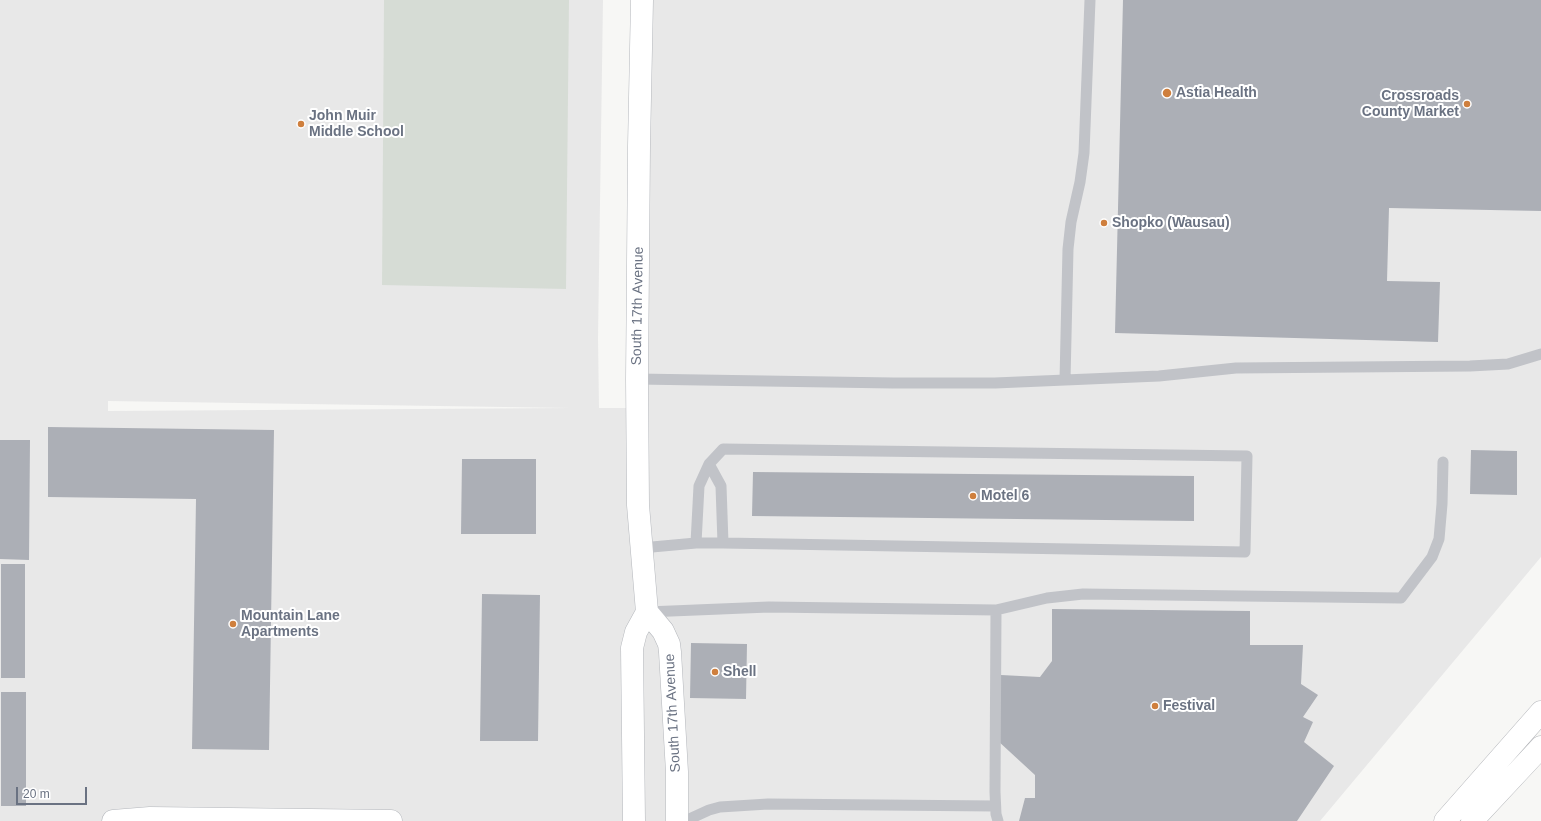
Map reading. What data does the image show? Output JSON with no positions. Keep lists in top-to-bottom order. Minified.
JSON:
{"streets":{"main road":["South 17th Avenue"]},"places":["Astia Health","Crossroads County Market","John Muir Middle School","Shopko (Wausau)","Motel 6","Mountain Lane Apartments","Shell","Festival"],"scale_bar":"20 m"}
